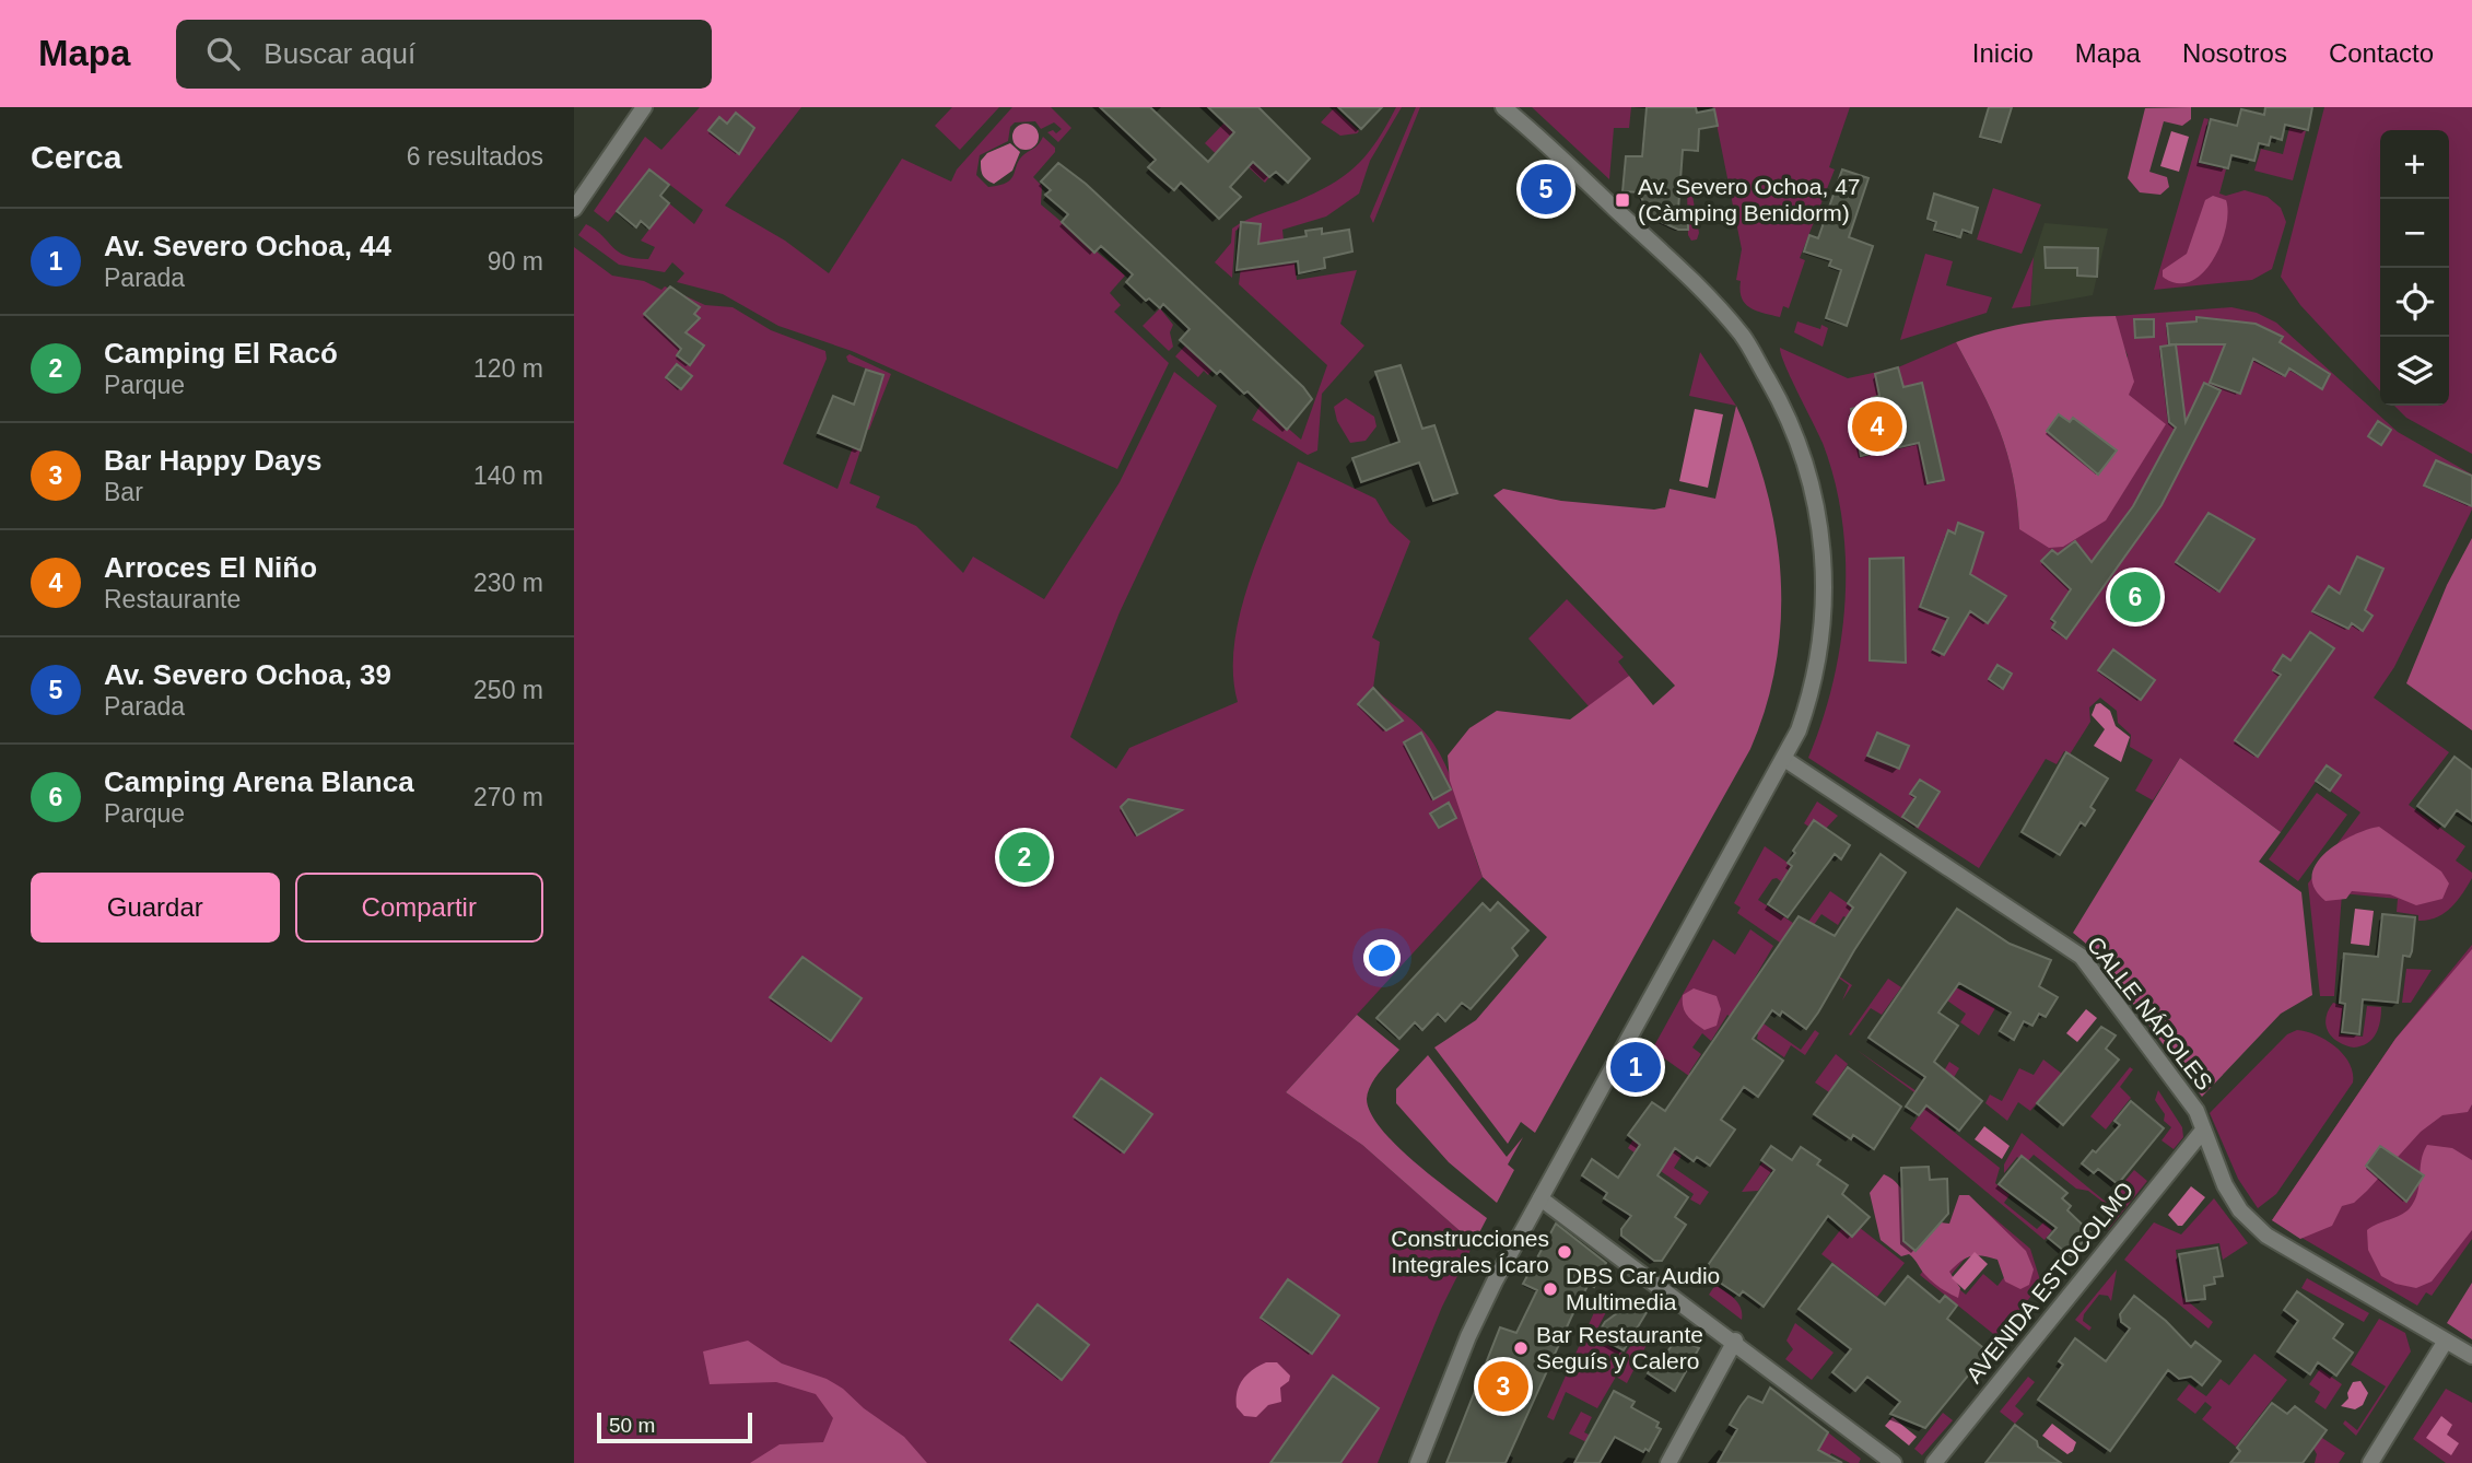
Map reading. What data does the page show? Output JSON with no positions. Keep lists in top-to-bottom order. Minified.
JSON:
{"streets":{"street":["CALLE NÁPOLES","AVENIDA ESTOCOLMO"]},"crossings":[["CALLE NÁPOLES","AVENIDA ESTOCOLMO"]],"places":{"transit":["Av. Severo Ochoa, 47 (Càmping Benidorm)"],"other":["Construcciones Integrales Ícaro","DBS Car Audio Multimedia","Bar Restaurante Seguís y Calero"]},"scale_bar":"50 m","page":{"header":"Mapa","search":"Buscar aquí","nav":["Inicio","Mapa","Nosotros","Contacto"],"heading":["Cerca","6 resultados"],"map_buttons":["+","−"],"pins":["5","4","6","2","1","3"],"list":[{"mark":"1","name":"Av. Severo Ochoa, 44","note":"Parada","value":"90 m"},{"mark":"2","name":"Camping El Racó","note":"Parque","value":"120 m"},{"mark":"3","name":"Bar Happy Days","note":"Bar","value":"140 m"},{"mark":"4","name":"Arroces El Niño","note":"Restaurante","value":"230 m"},{"mark":"5","name":"Av. Severo Ochoa, 39","note":"Parada","value":"250 m"},{"mark":"6","name":"Camping Arena Blanca","note":"Parque","value":"270 m"}],"buttons":["Guardar","Compartir"],"scale":"50 m"}}
